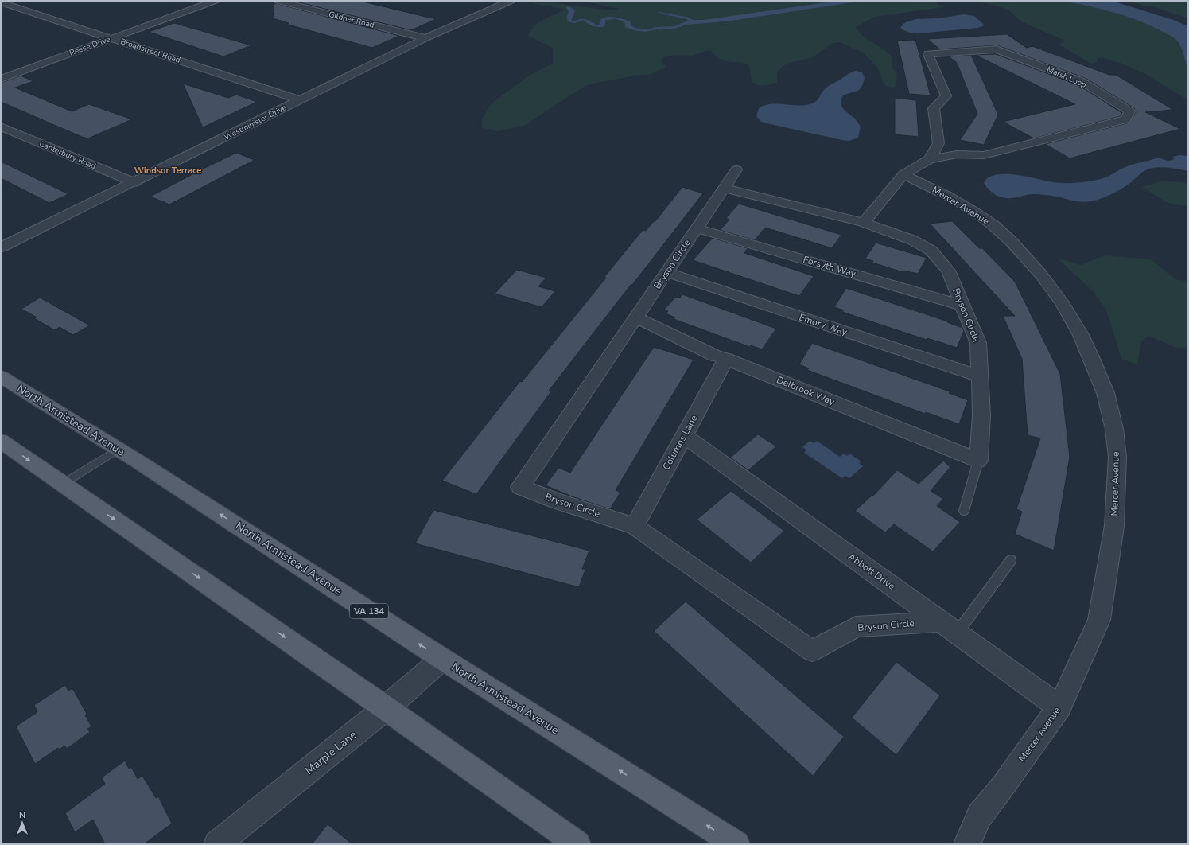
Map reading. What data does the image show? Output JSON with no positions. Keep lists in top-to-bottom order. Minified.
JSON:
{"streets":{"main road":["North Armistead Avenue","VA 134"],"street":["Gildner Road","Reese Drive","Broadstreet Road","Marsh Loop","Westminister Drive","Canterbury Road","Mercer Avenue","Bryson Circle","Forsyth Way","Emory Way","Delbrook Way","Columns Lane","Abbott Drive","Marple Lane"]},"crossings":[["Gildner Road","Westminister Drive"],["Reese Drive","Broadstreet Road"],["Broadstreet Road","Westminister Drive"],["Marsh Loop","Mercer Avenue"],["Westminister Drive","Canterbury Road"],["Mercer Avenue","Abbott Drive"],["Bryson Circle","Forsyth Way"],["Bryson Circle","Emory Way"],["Bryson Circle","Delbrook Way"],["Bryson Circle","Columns Lane"],["Bryson Circle","Abbott Drive"],["Delbrook Way","Columns Lane"],["North Armistead Avenue","Marple Lane"],["Columns Lane","Abbott Drive"]],"districts":["Windsor Terrace"],"north":"top"}
